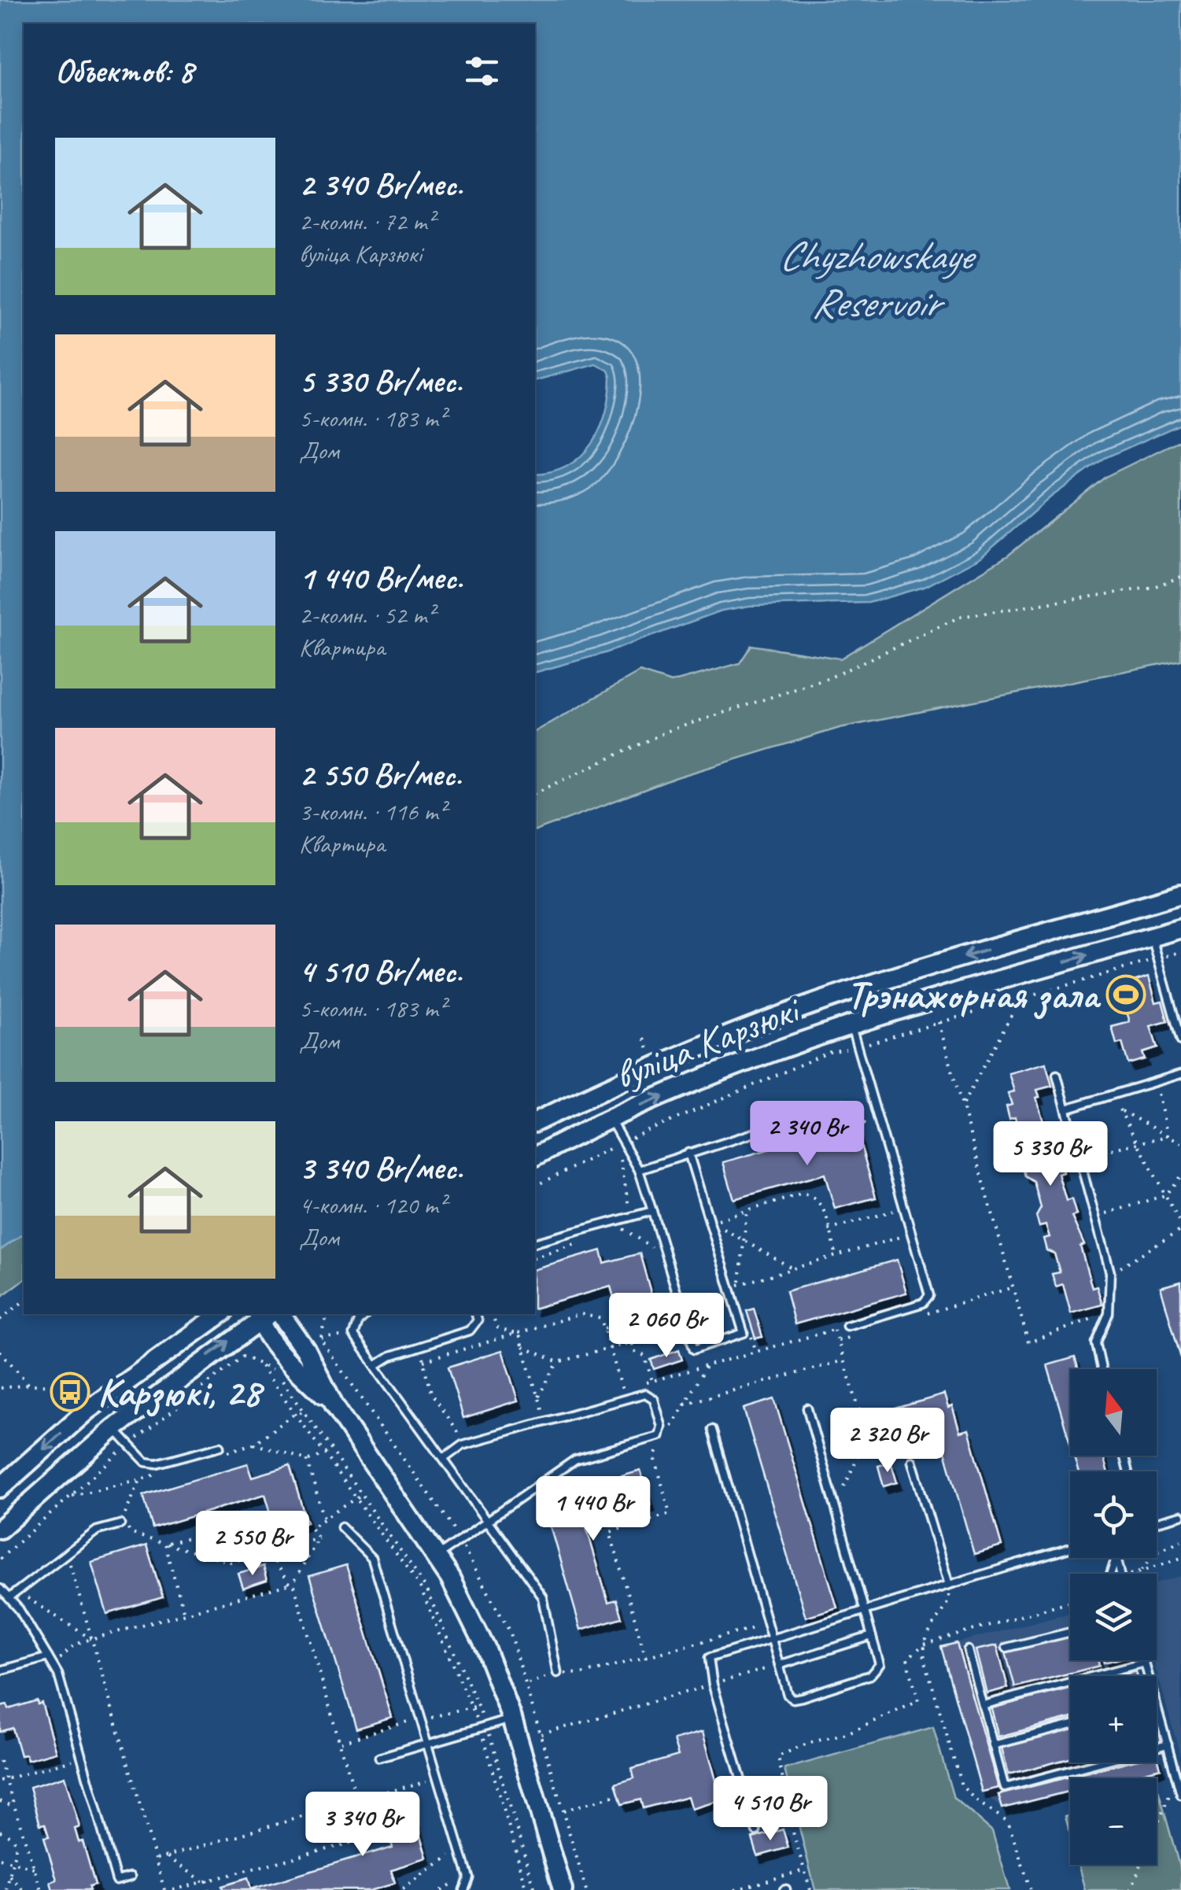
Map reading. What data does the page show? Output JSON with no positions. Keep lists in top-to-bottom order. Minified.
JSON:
{"streets":{"street":["вуліца Карзюкі"]},"water":["Chyzhowskaye Reservoir"],"places":{"sports":["Трэнажорная зала"],"bus stop":["Карзюкі, 28"]},"north":"top","page":{"heading":"Объектов: 8","list":[{"name":"2 340 Br/мес.","note":"2-комн. · 72 m² · вуліца Карзюкі"},{"name":"5 330 Br/мес.","note":"5-комн. · 183 m² · Дом"},{"name":"1 440 Br/мес.","note":"2-комн. · 52 m² · Квартира"},{"name":"2 550 Br/мес.","note":"3-комн. · 116 m² · Квартира"},{"name":"4 510 Br/мес.","note":"5-комн. · 183 m² · Дом"},{"name":"3 340 Br/мес.","note":"4-комн. · 120 m² · Дом"}],"price":["2 340 Br","5 330 Br","2 060 Br","2 320 Br","1 440 Br","2 550 Br","4 510 Br","3 340 Br"],"map_buttons":["+","−"]}}
